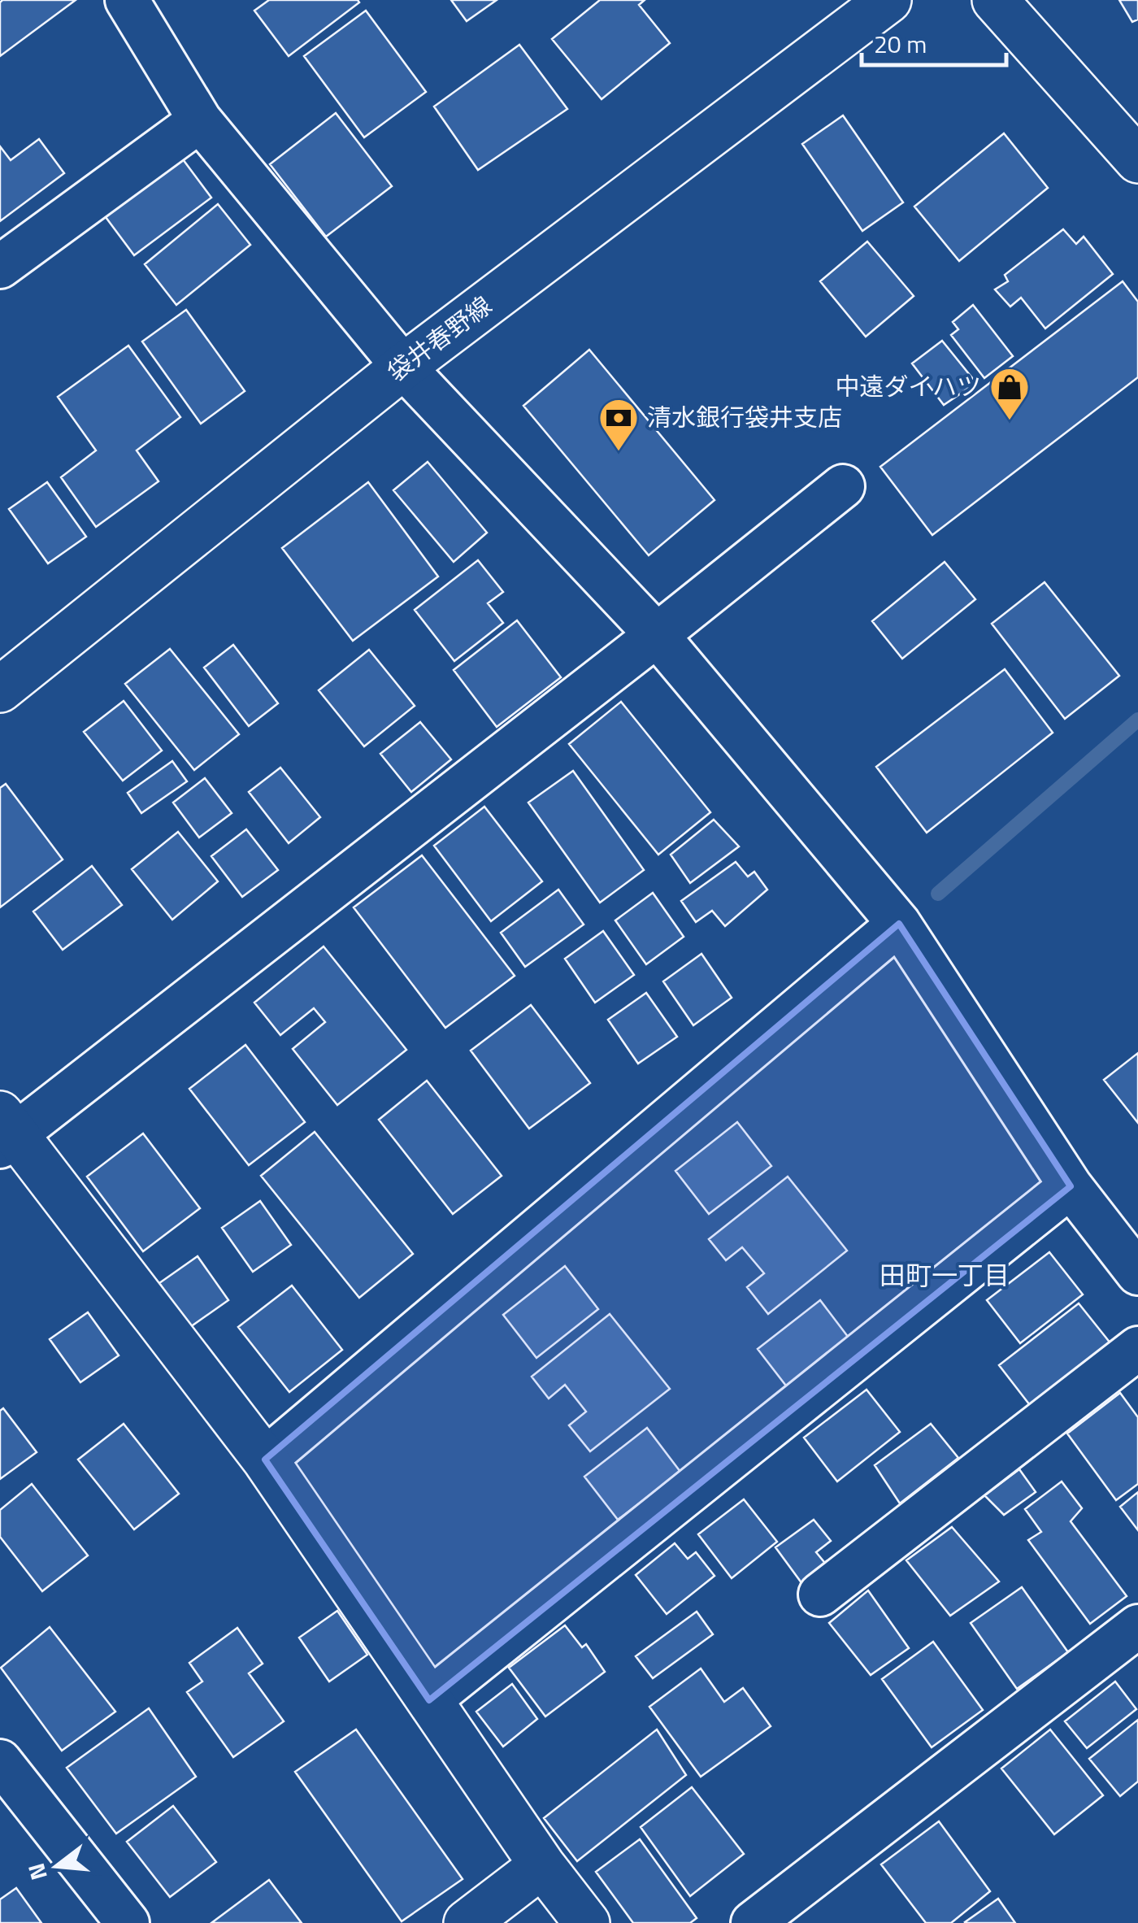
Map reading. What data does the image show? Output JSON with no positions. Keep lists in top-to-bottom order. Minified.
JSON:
{"streets":{"main road":["袋井春野線"]},"districts":["田町一丁目"],"places":{"shop":["中遠ダイハツ"],"bank":["清水銀行袋井支店"]},"scale_bar":"20 m","north":"left"}
